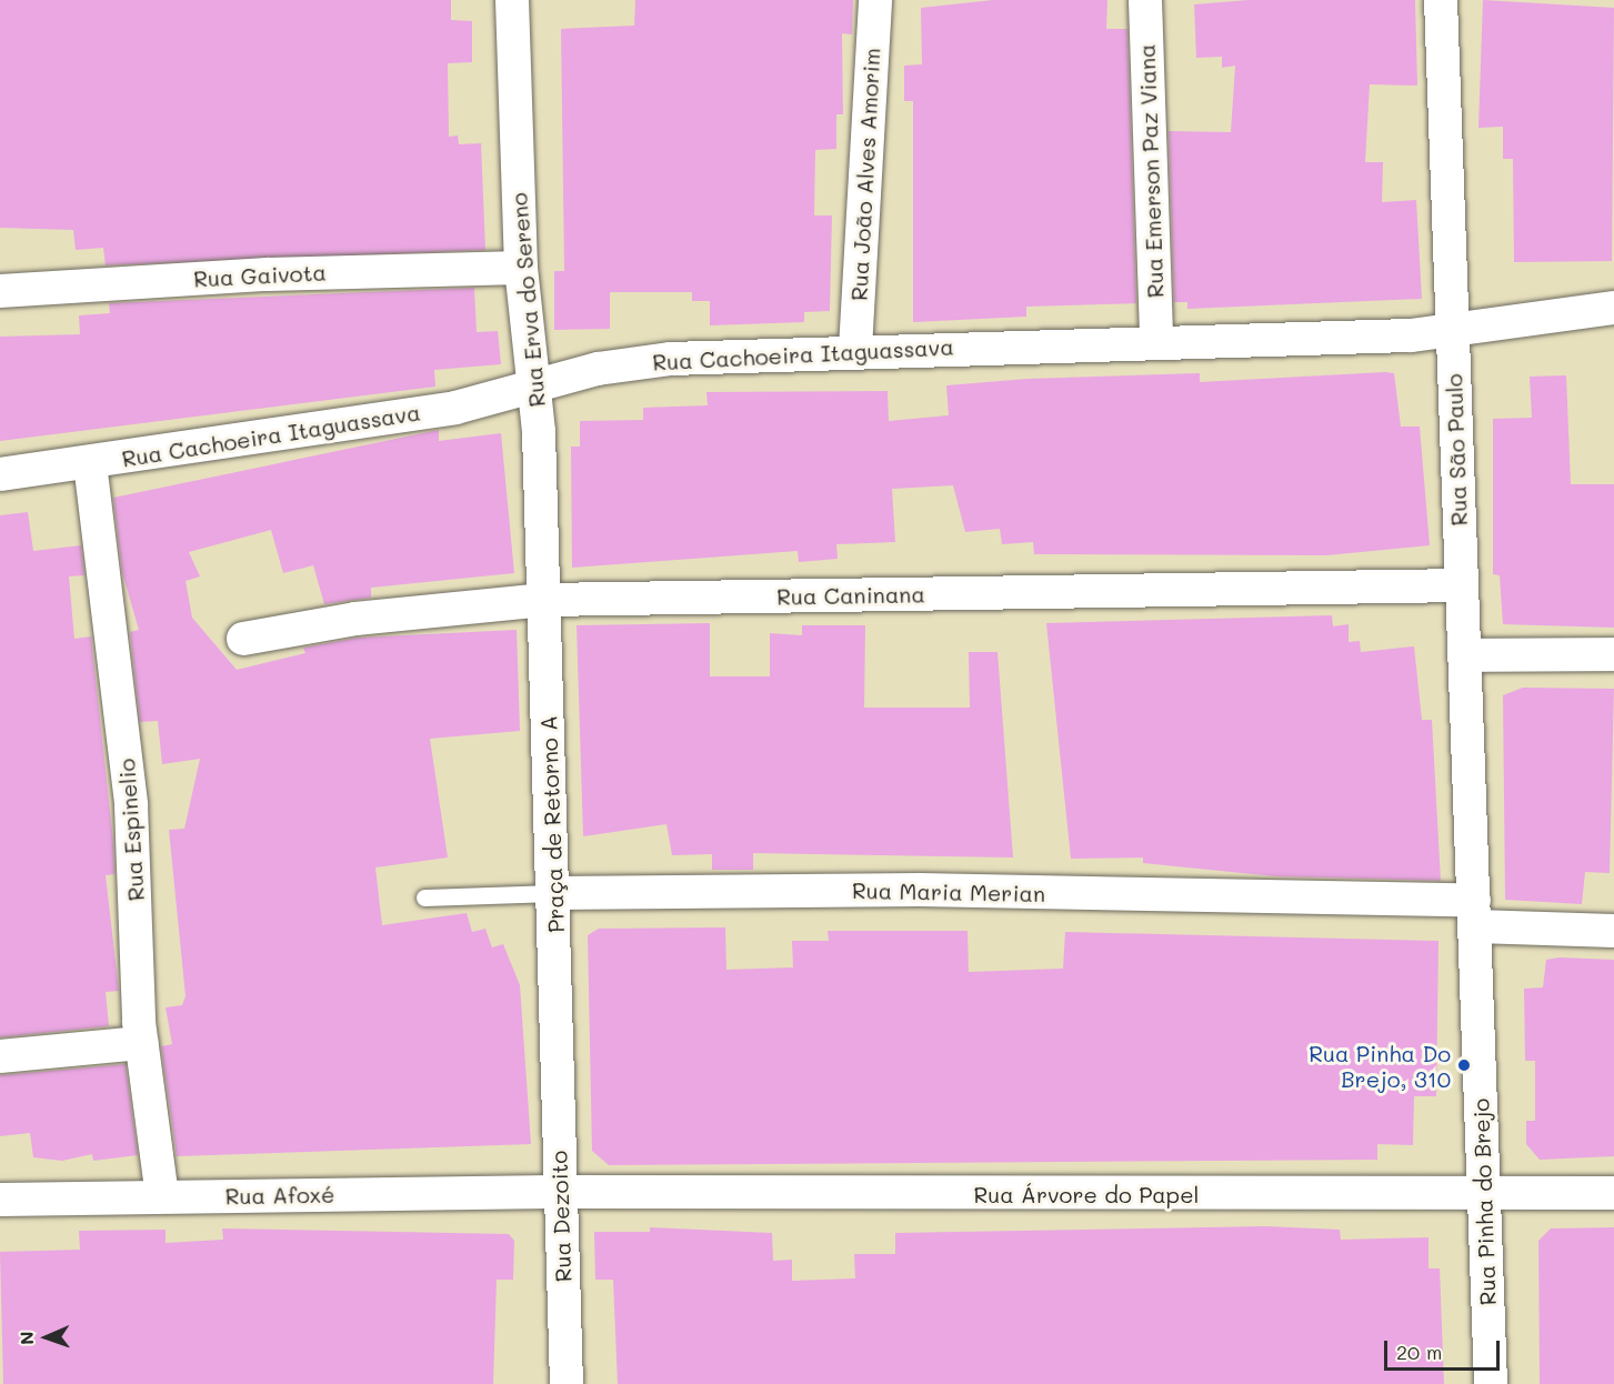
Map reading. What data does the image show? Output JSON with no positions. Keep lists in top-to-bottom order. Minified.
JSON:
{"streets":{"street":["Rua Emerson Paz Viana","Rua João Alves Amorim","Rua Gaivota","Rua Erva do Sereno","Rua Cachoeira Itaguassava","Rua São Paulo","Rua Caninana","Praça de Retorno A","Rua Espinelio","Rua Maria Merian","Rua Árvore do Papel","Rua Afoxé","Rua Pinha do Brejo","Rua Dezoito"]},"crossings":[["Rua Emerson Paz Viana","Rua Cachoeira Itaguassava"],["Rua João Alves Amorim","Rua Cachoeira Itaguassava"],["Rua Gaivota","Rua Erva do Sereno"],["Rua Erva do Sereno","Rua Cachoeira Itaguassava"],["Rua Erva do Sereno","Rua Caninana"],["Rua Erva do Sereno","Praça de Retorno A"],["Rua Cachoeira Itaguassava","Rua São Paulo"],["Rua Cachoeira Itaguassava","Rua Espinelio"],["Rua São Paulo","Rua Caninana"],["Rua São Paulo","Rua Maria Merian"],["Rua São Paulo","Rua Pinha do Brejo"],["Rua Caninana","Praça de Retorno A"],["Praça de Retorno A","Rua Maria Merian"],["Praça de Retorno A","Rua Dezoito"],["Rua Espinelio","Rua Afoxé"],["Rua Maria Merian","Rua Pinha do Brejo"],["Rua Árvore do Papel","Rua Afoxé"],["Rua Árvore do Papel","Rua Pinha do Brejo"],["Rua Árvore do Papel","Rua Dezoito"],["Rua Afoxé","Rua Dezoito"]],"places":["Rua Pinha Do Brejo, 310"],"scale_bar":"20 m","north":"left"}
